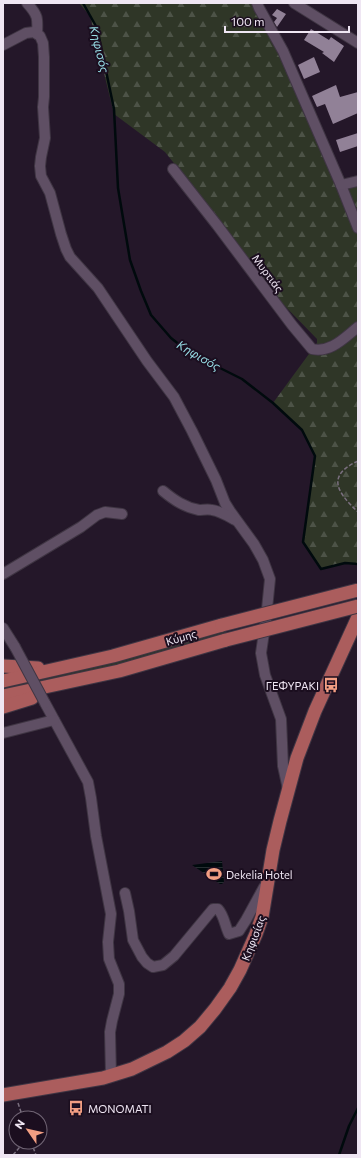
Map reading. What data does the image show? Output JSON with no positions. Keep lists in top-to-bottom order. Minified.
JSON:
{"streets":{"main road":["Κύμης","Κηφισίας"],"street":["Μυρτιάς"]},"water":["Κηφισός"],"places":{"bus stop":["ΓΕΦΥΡΑΚΙ","ΜΟΝΟΜΑΤΙ"],"sports":["Dekelia Hotel"]},"scale_bar":"100 m","north":"top left"}
